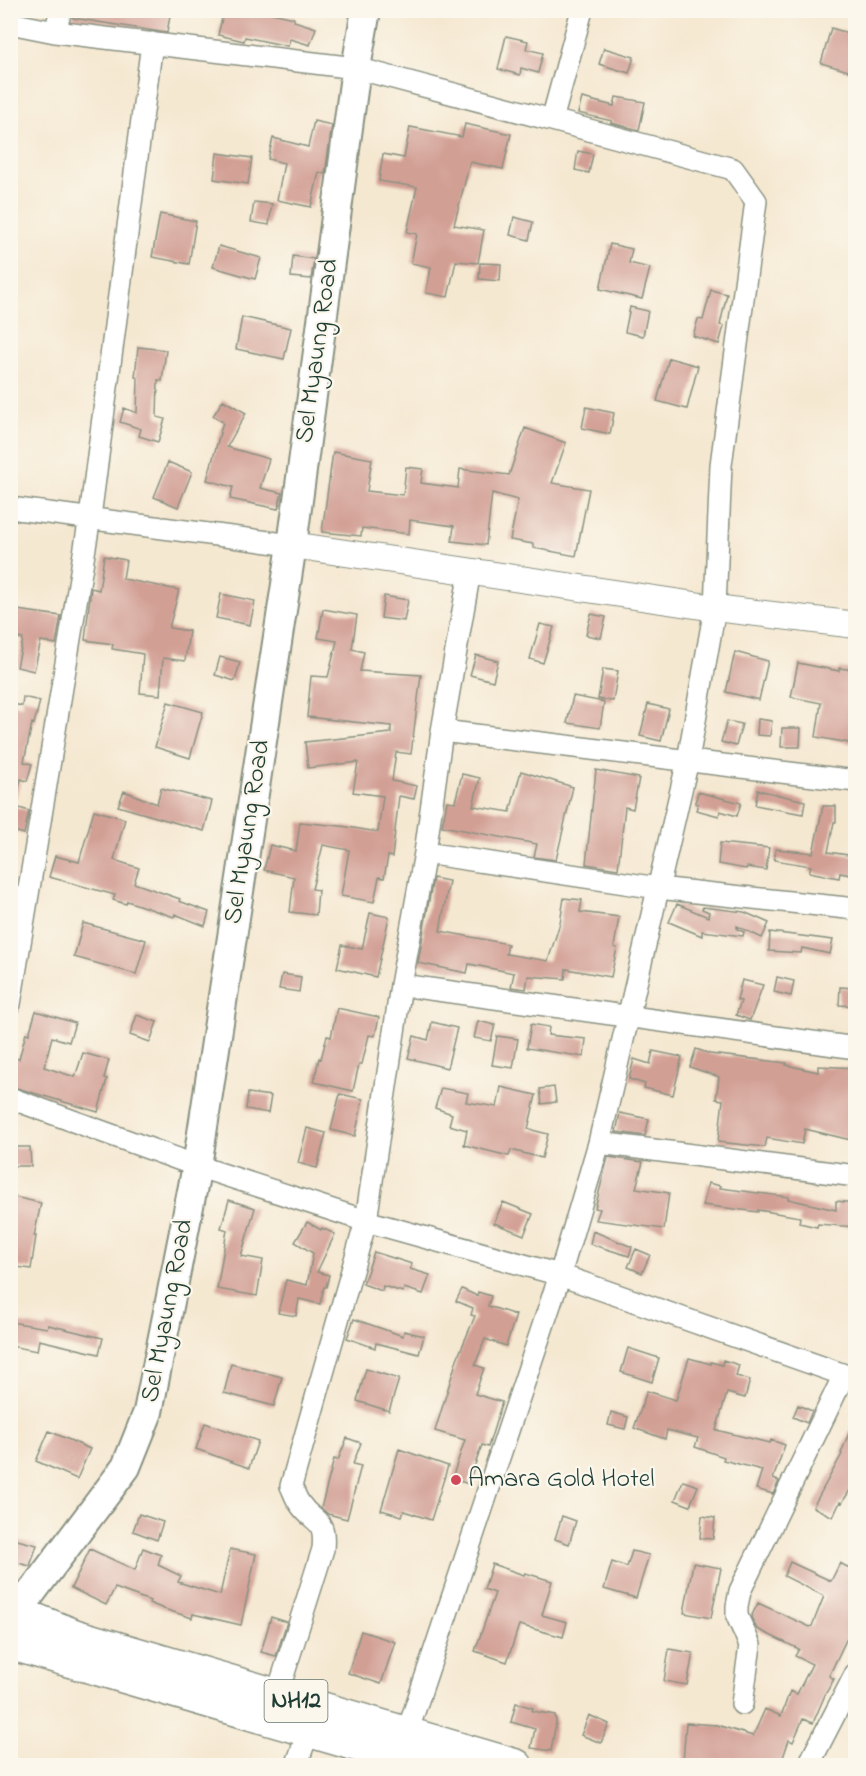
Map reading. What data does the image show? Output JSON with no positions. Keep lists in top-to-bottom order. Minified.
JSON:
{"streets":{"highway":["NH12"],"main road":["Sel Myaung Road"]},"crossings":[["Sel Myaung Road","NH12"]],"places":["Amara Gold Hotel"]}
